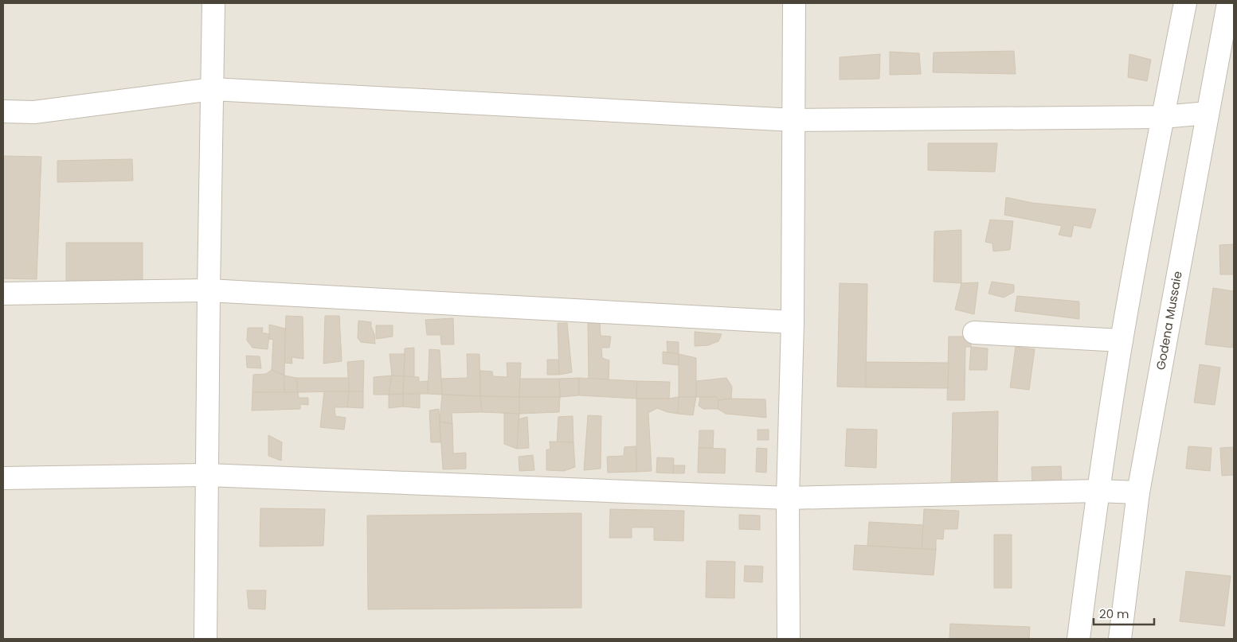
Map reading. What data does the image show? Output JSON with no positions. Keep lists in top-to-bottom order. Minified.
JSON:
{"streets":{"street":["Godena Mussaie"]},"scale_bar":"20 m"}
